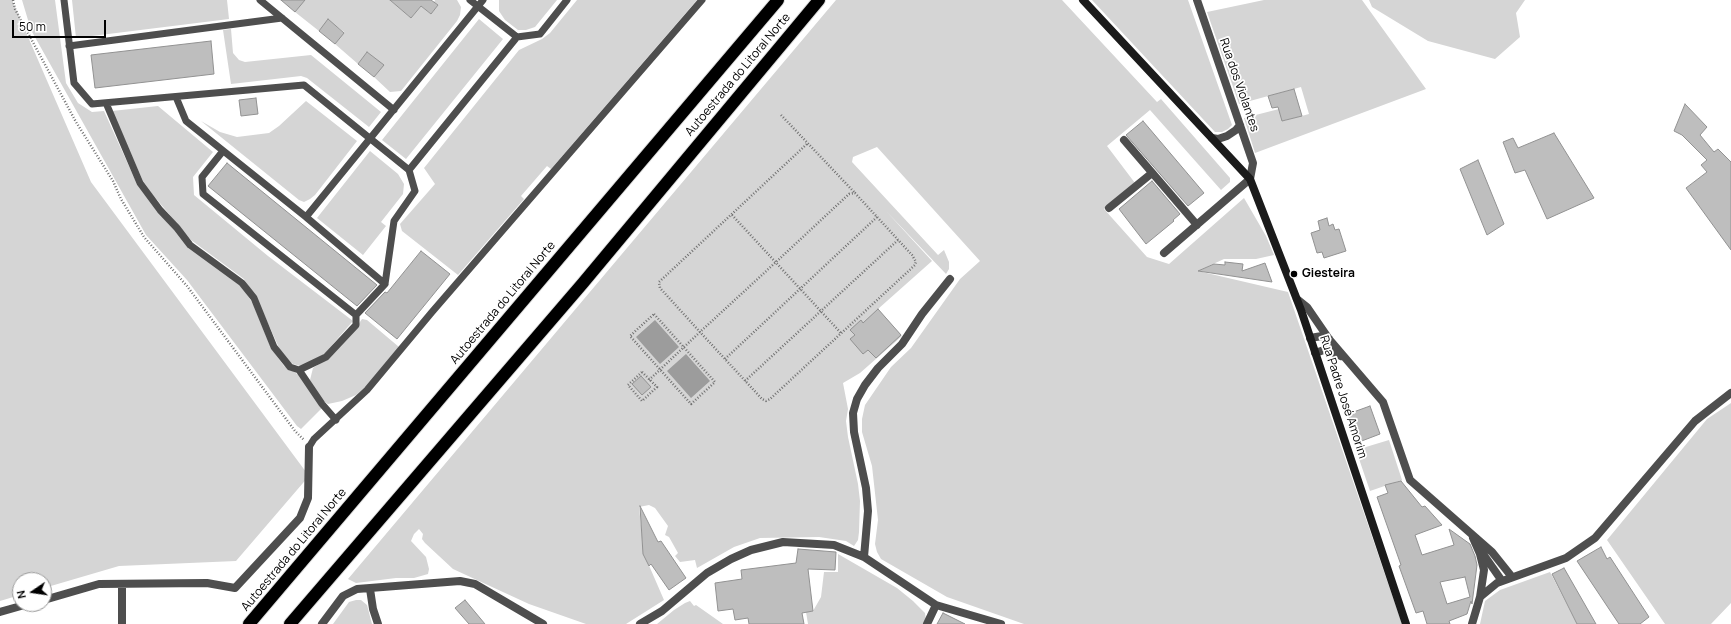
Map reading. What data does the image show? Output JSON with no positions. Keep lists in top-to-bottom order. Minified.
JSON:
{"streets":{"highway":["Autoestrada do Litoral Norte"],"street":["Rua dos Violantes","Rua Padre José Amorim"]},"crossings":[["Rua dos Violantes","Rua Padre José Amorim"]],"places":["Giesteira"],"scale_bar":"50 m","north":"left"}
